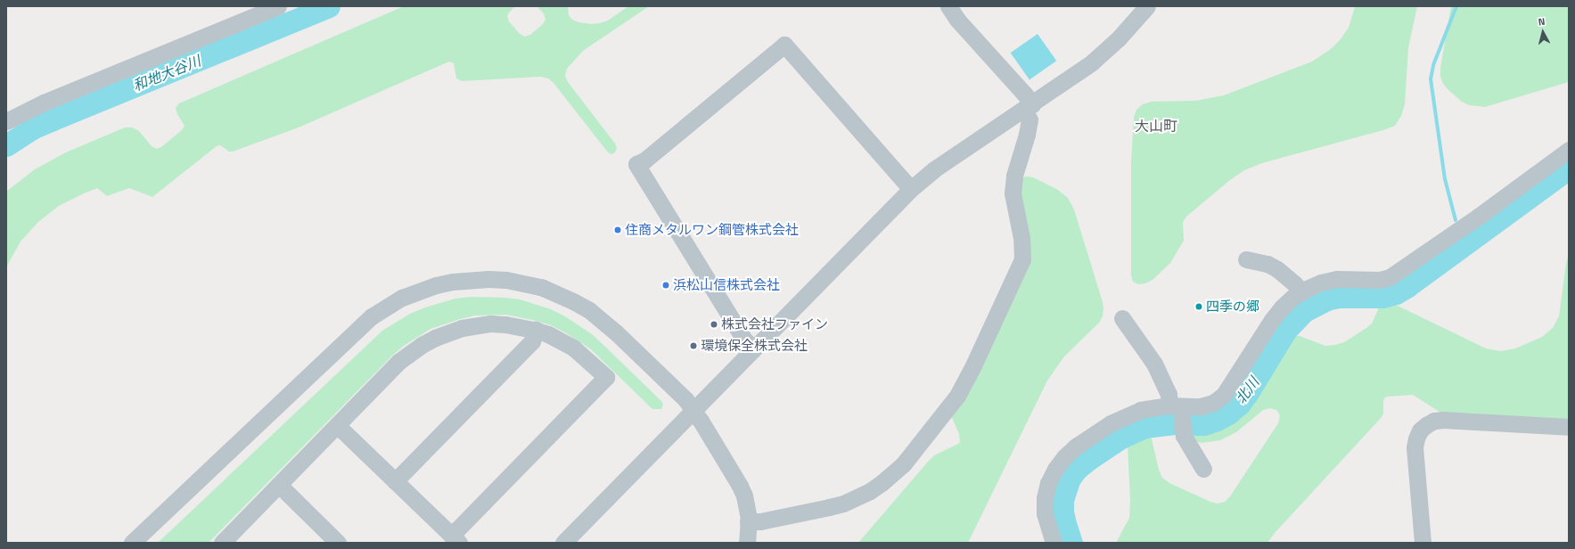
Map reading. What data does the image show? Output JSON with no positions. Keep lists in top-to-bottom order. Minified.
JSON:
{"districts":["大山町"],"water":["和地大谷川","北川"],"places":["住商メタルワン鋼管株式会社","浜松山信株式会社","四季の郷","株式会社ファイン","環境保全株式会社"],"north":"top"}
